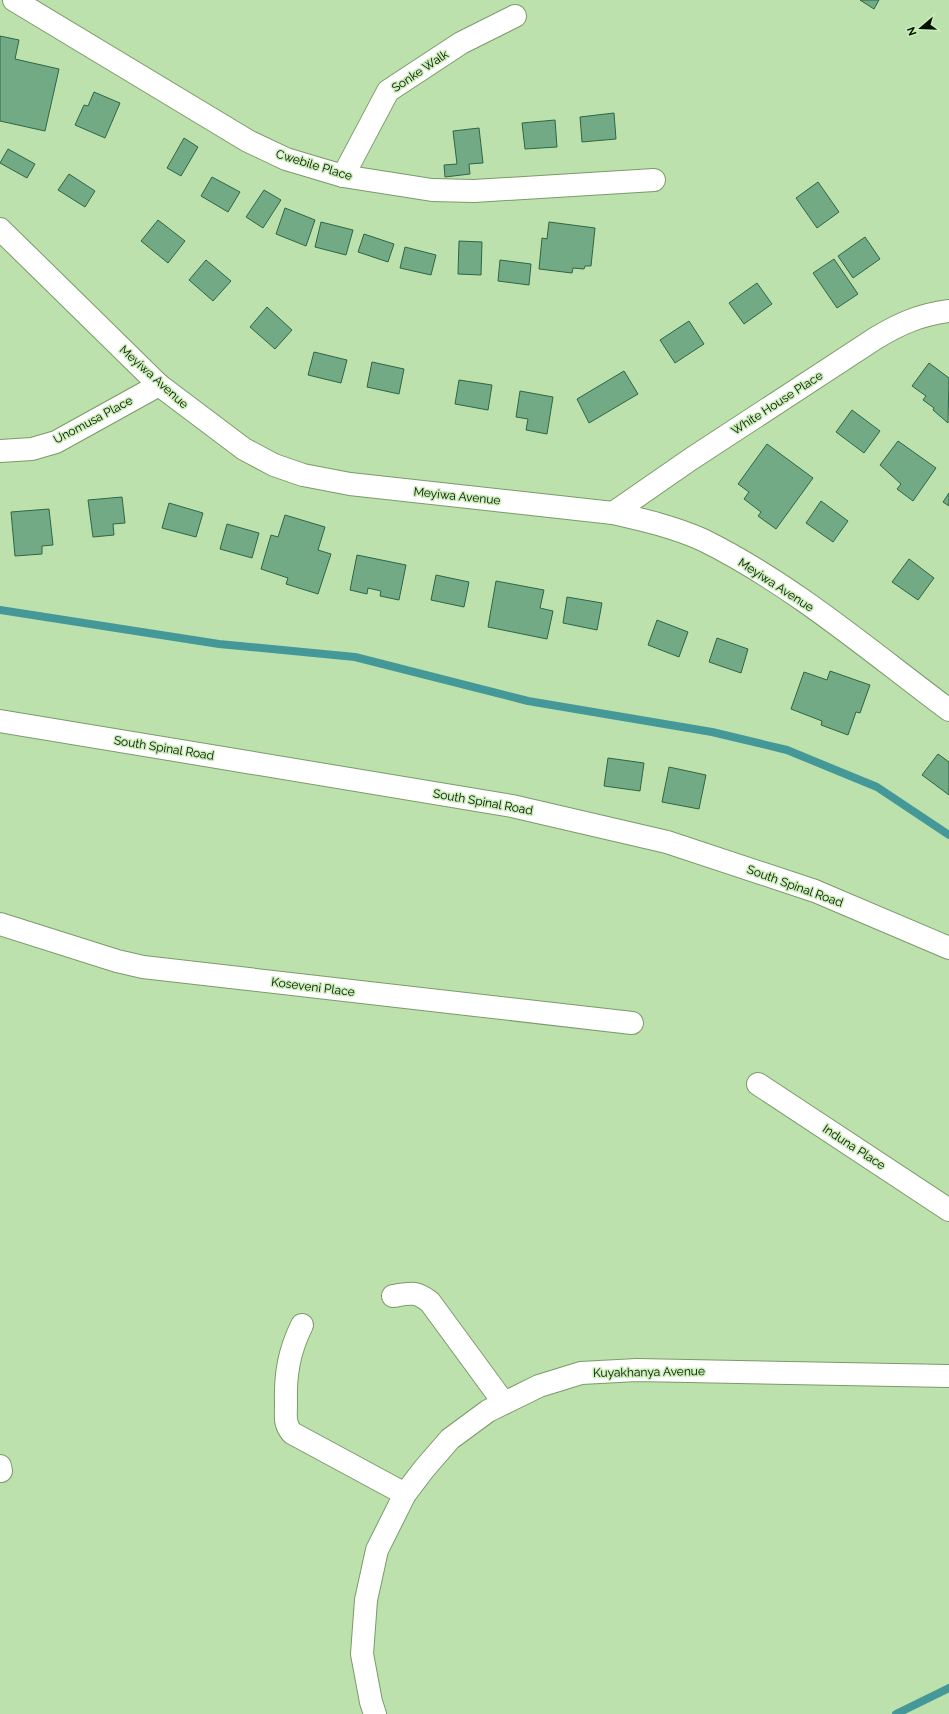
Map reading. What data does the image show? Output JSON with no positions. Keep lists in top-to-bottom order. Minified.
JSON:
{"streets":{"street":["Sonke Walk","Cwebile Place","Meyiwa Avenue","White House Place","Unomusa Place","South Spinal Road","Koseveni Place","Induna Place","Kuyakhanya Avenue"]},"crossings":[["Sonke Walk","Cwebile Place"],["Meyiwa Avenue","White House Place"],["Meyiwa Avenue","Unomusa Place"]],"north":"left"}
